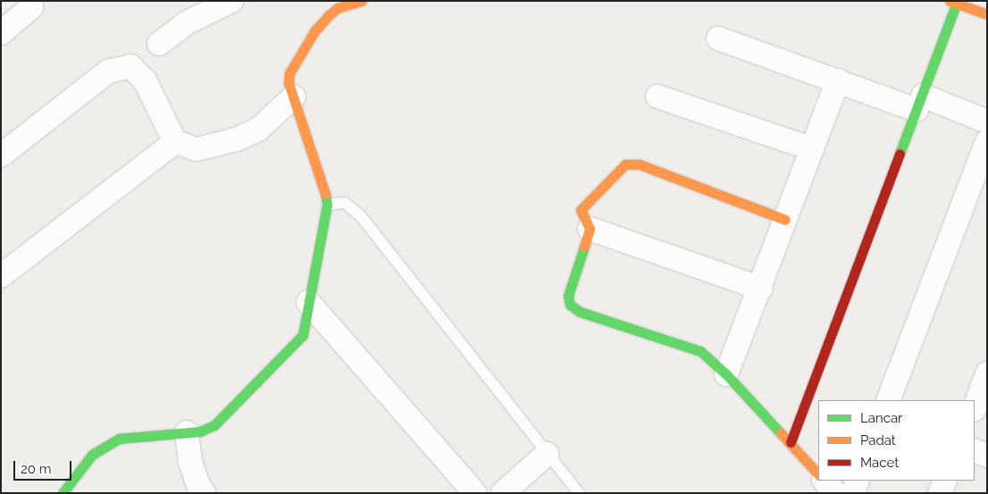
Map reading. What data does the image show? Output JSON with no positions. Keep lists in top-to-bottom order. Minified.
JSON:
{"legend":["Lancar","Padat","Macet"],"scale_bar":"20 m"}
